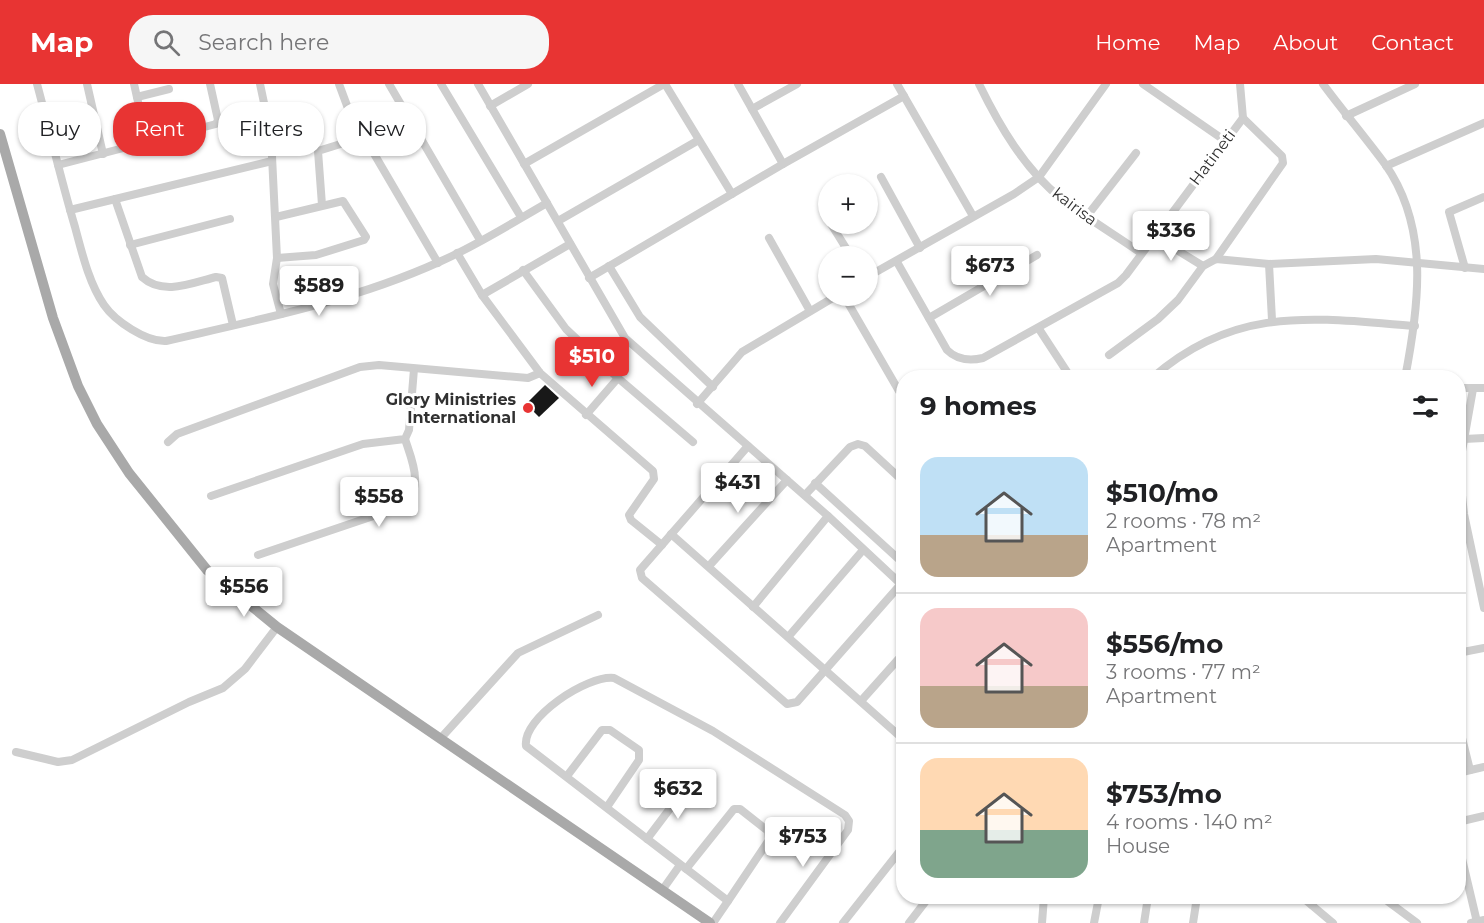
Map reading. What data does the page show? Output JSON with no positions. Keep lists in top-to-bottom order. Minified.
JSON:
{"streets":{"street":["Hatineti","kairisa"]},"crossings":[["Hatineti","kairisa"]],"places":["Glory Ministries International"],"page":{"header":"Map","search":"Search here","nav":["Home","Map","About","Contact"],"chip":["Buy","Rent","Filters","New"],"map_buttons":["+","−"],"price":["$336","$673","$589","$510","$431","$558","$556","$632","$753"],"heading":"9 homes","list":[{"name":"$510/mo","note":"2 rooms · 78 m² · Apartment"},{"name":"$556/mo","note":"3 rooms · 77 m² · Apartment"},{"name":"$753/mo","note":"4 rooms · 140 m² · House"}]}}
